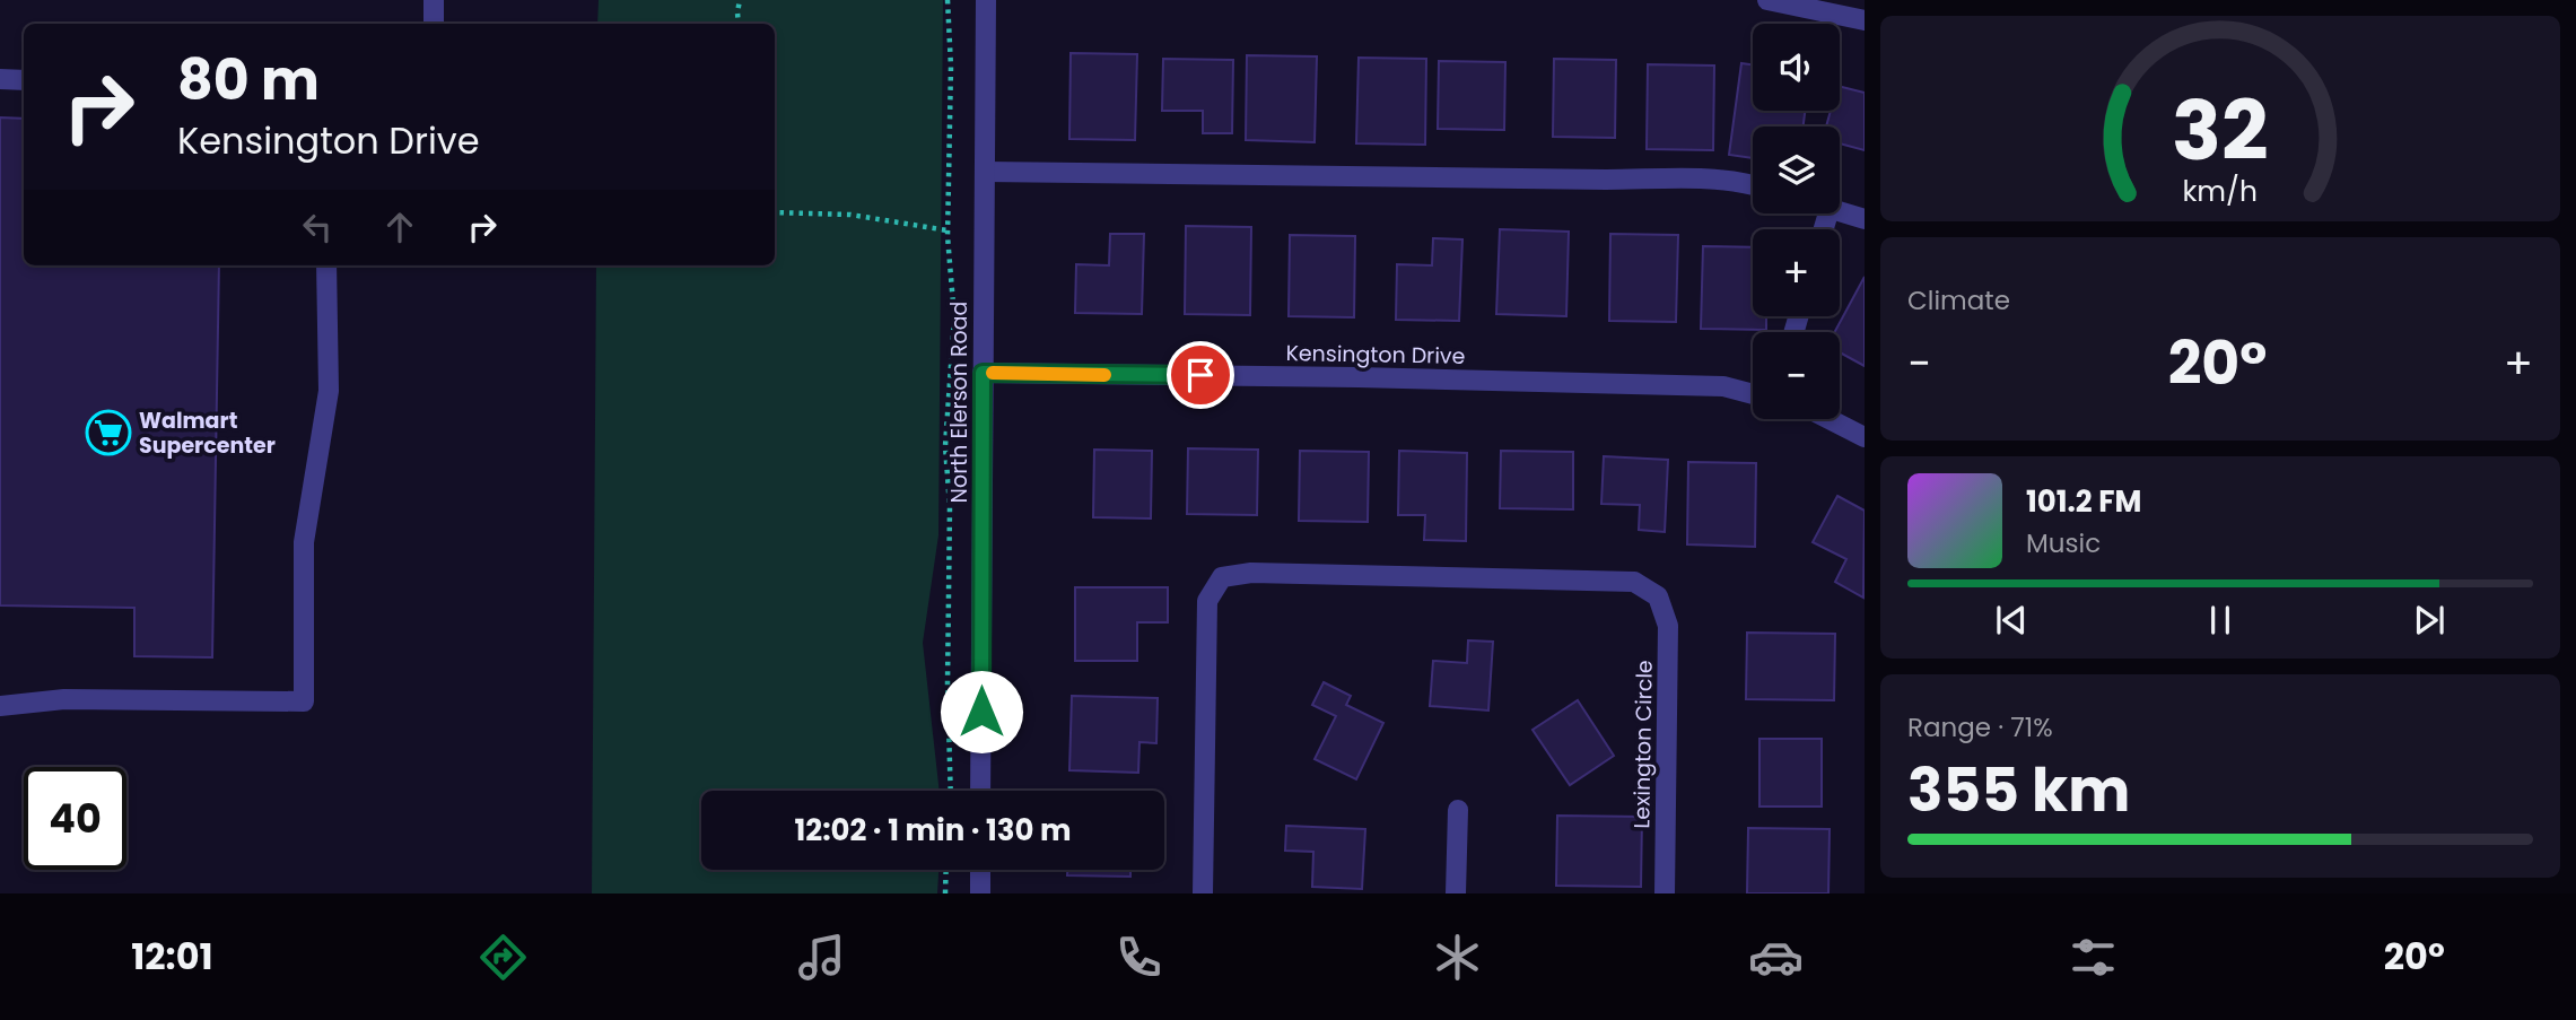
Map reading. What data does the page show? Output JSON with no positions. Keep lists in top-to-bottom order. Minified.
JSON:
{"streets":{"street":["Kensington Drive","North Elerson Road","Lexington Circle"]},"crossings":[["Kensington Drive","North Elerson Road"]],"places":{"supermarket":["Walmart Supercenter"]},"page":{"map_buttons":["+","−"],"turn":["80 m","Kensington Drive"],"tile":["Climate",["Range · 71%","355 km"]],"heat":["−","20°","+"],"song":["101.2 FM","Music"],"limit":"40","trip":"12:02 · 1 min · 130 m","tabs":["12:01","20°"],"gauge":["32","km/h"]}}
